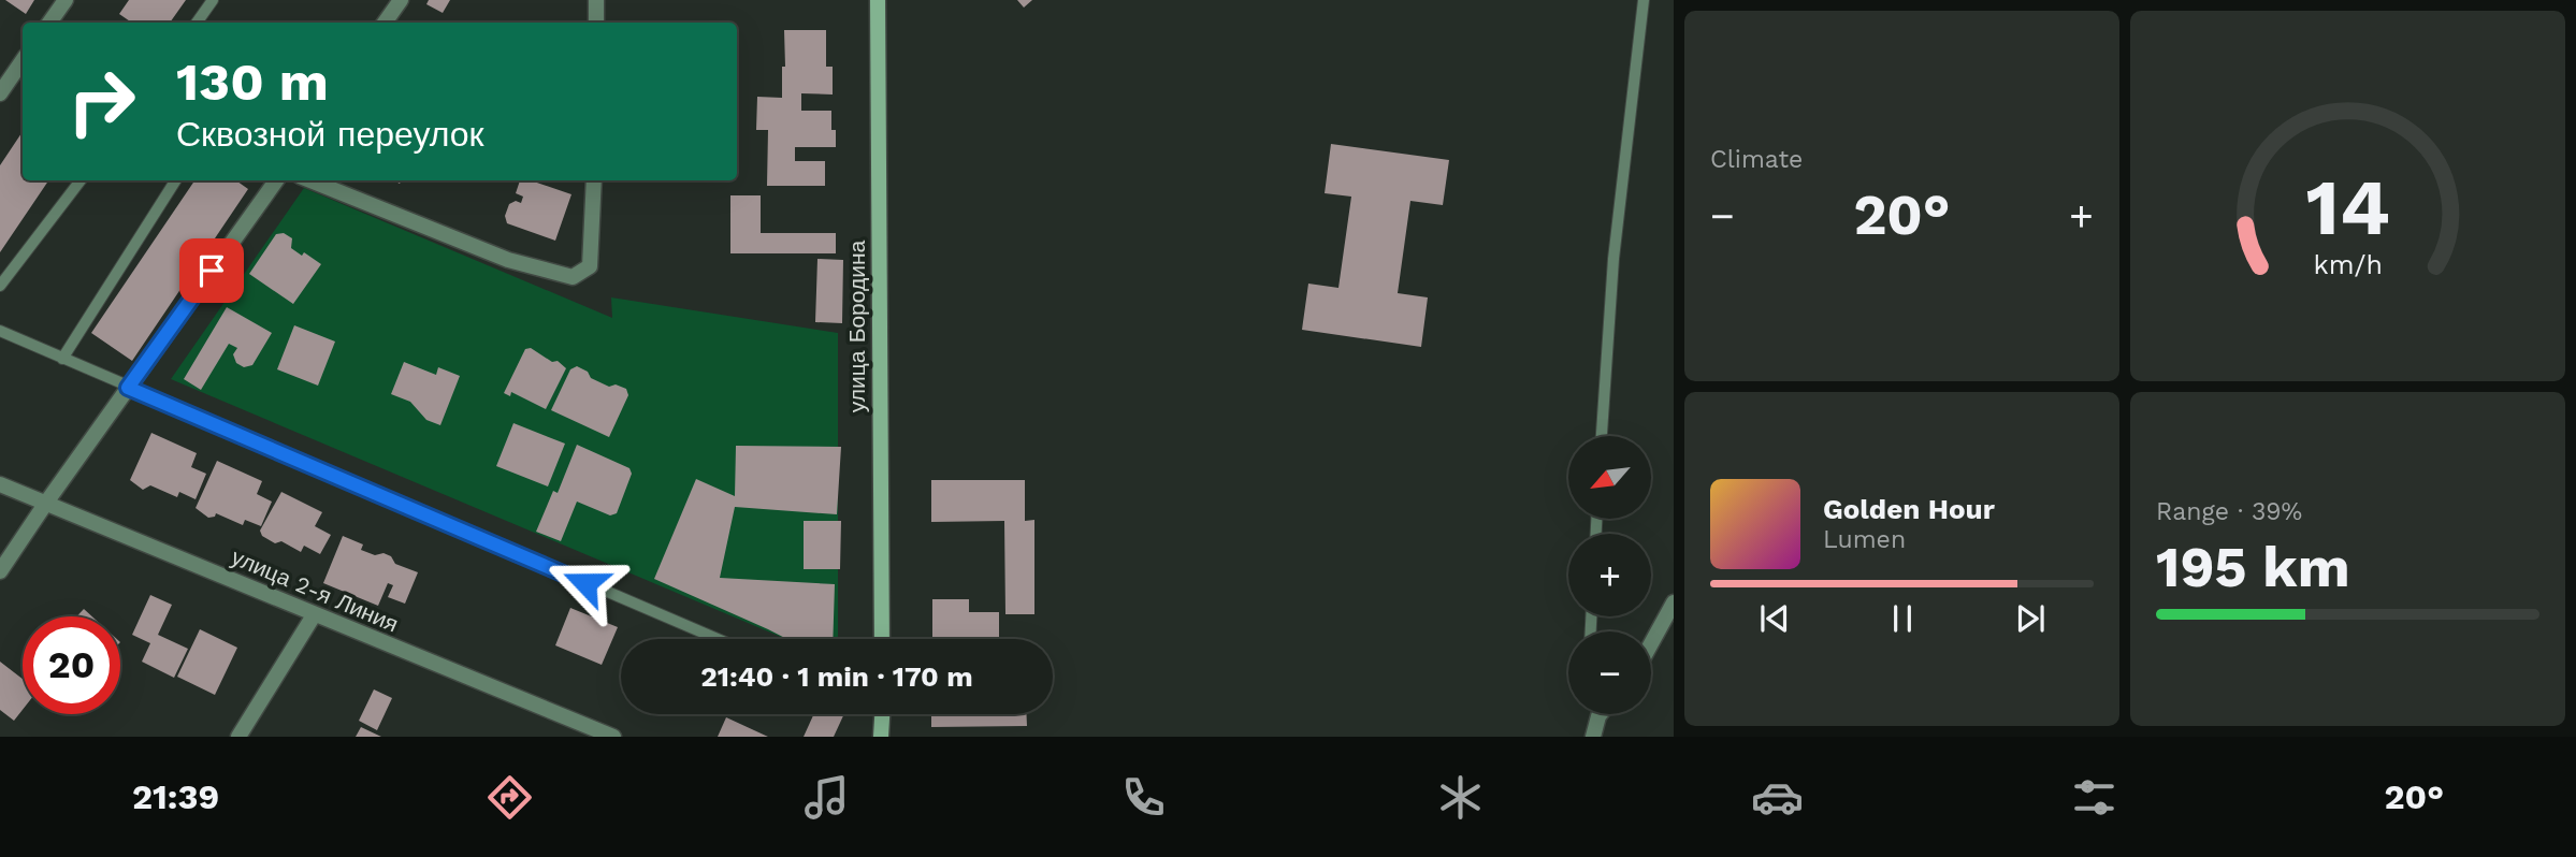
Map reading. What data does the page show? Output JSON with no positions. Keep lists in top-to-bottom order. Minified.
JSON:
{"streets":{"street":["улица Бородина","улица 2-я Линия"]},"north":"bottom left","page":{"tile":["Climate",["Range · 39%","195 km"]],"turn":["130 m","Сквозной переулок"],"heat":["−","20°","+"],"map_buttons":["+","−"],"song":["Golden Hour","Lumen"],"limit":"20","trip":"21:40 · 1 min · 170 m","tabs":["21:39","20°"],"gauge":["14","km/h"]}}
